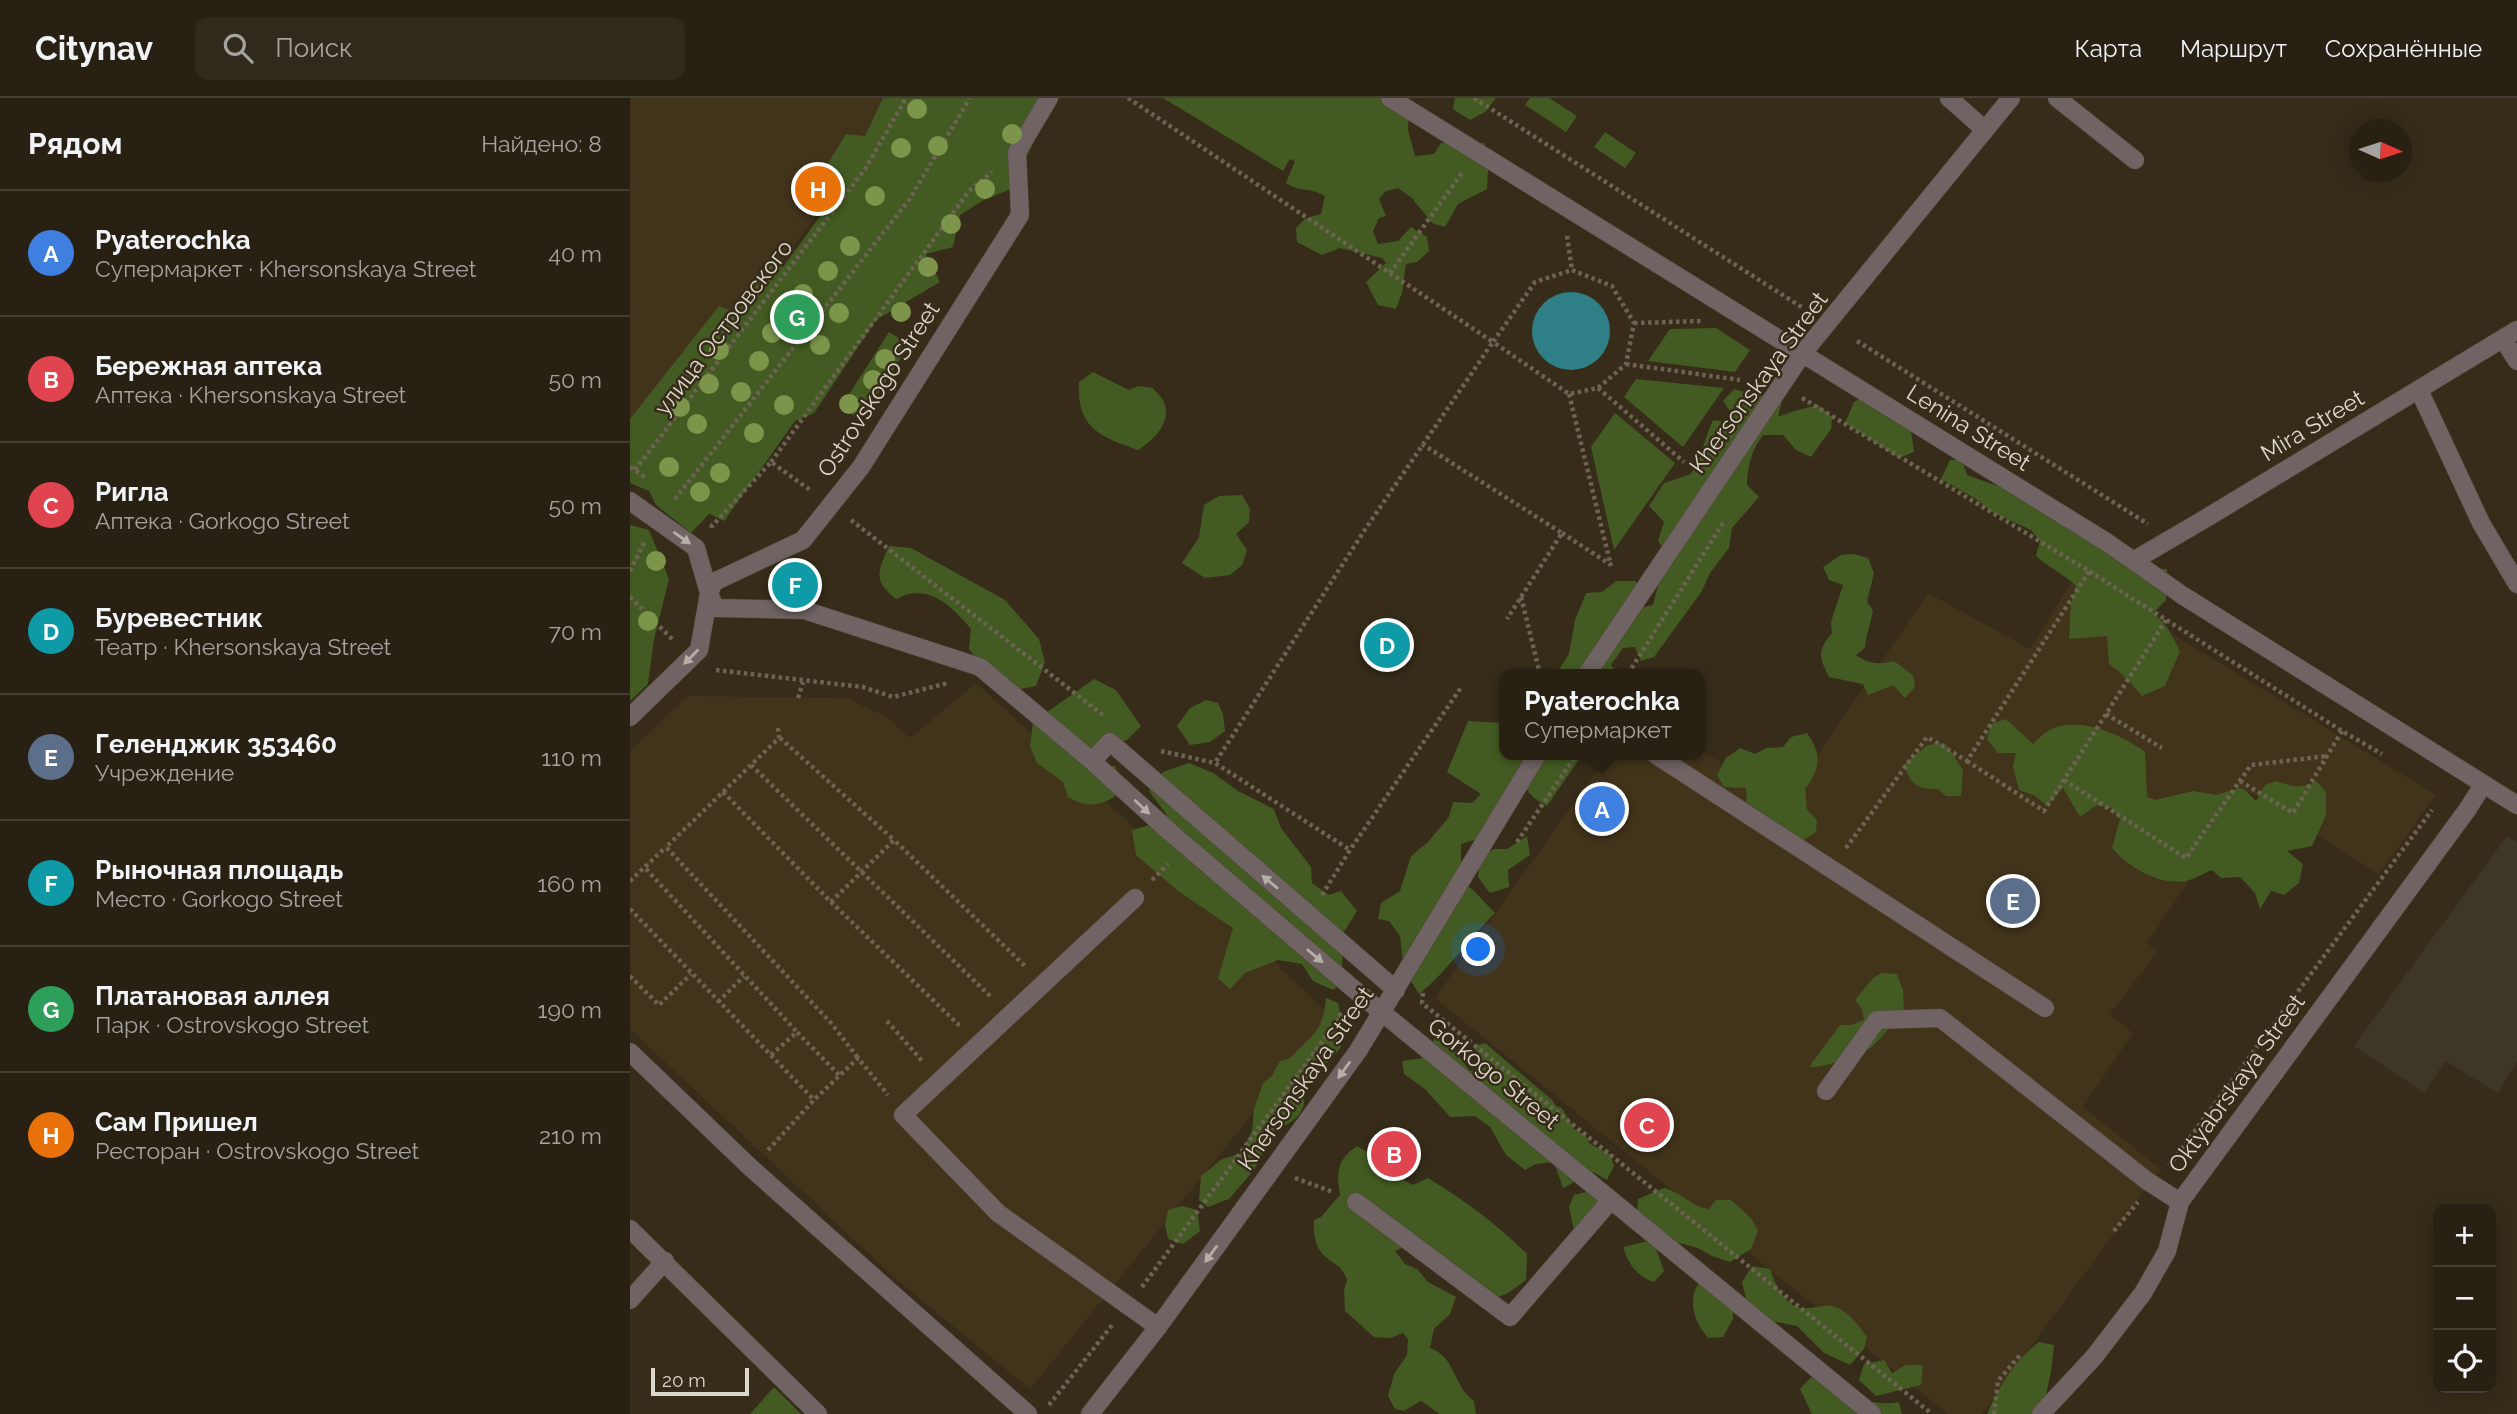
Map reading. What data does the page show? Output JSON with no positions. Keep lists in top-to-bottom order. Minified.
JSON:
{"streets":{"street":["Khersonskaya Street","Ostrovskogo Street","Mira Street","Lenina Street","Gorkogo Street","Oktyabrskaya Street"],"path":["улица Островского"]},"crossings":[["Khersonskaya Street","Lenina Street"],["Khersonskaya Street","Gorkogo Street"],["Ostrovskogo Street","Gorkogo Street"],["Mira Street","Lenina Street"],["Lenina Street","Oktyabrskaya Street"]],"scale_bar":"20 m","north":"right","page":{"header":"Citynav","search":"Поиск","nav":["Карта","Маршрут","Сохранённые"],"heading":["Рядом","Найдено: 8"],"pins":["H","G","F","D","A","E","C","B"],"list":[{"mark":"A","name":"Pyaterochka","note":"Супермаркет · Khersonskaya Street","value":"40 m"},{"mark":"B","name":"Бережная аптека","note":"Аптека · Khersonskaya Street","value":"50 m"},{"mark":"C","name":"Ригла","note":"Аптека · Gorkogo Street","value":"50 m"},{"mark":"D","name":"Буревестник","note":"Театр · Khersonskaya Street","value":"70 m"},{"mark":"E","name":"Геленджик 353460","note":"Учреждение","value":"110 m"},{"mark":"F","name":"Рыночная площадь","note":"Место · Gorkogo Street","value":"160 m"},{"mark":"G","name":"Платановая аллея","note":"Парк · Ostrovskogo Street","value":"190 m"},{"mark":"H","name":"Сам Пришел","note":"Ресторан · Ostrovskogo Street","value":"210 m"}],"popup":["Pyaterochka","Супермаркет"],"map_buttons":["+","−"],"scale":"20 m"}}
